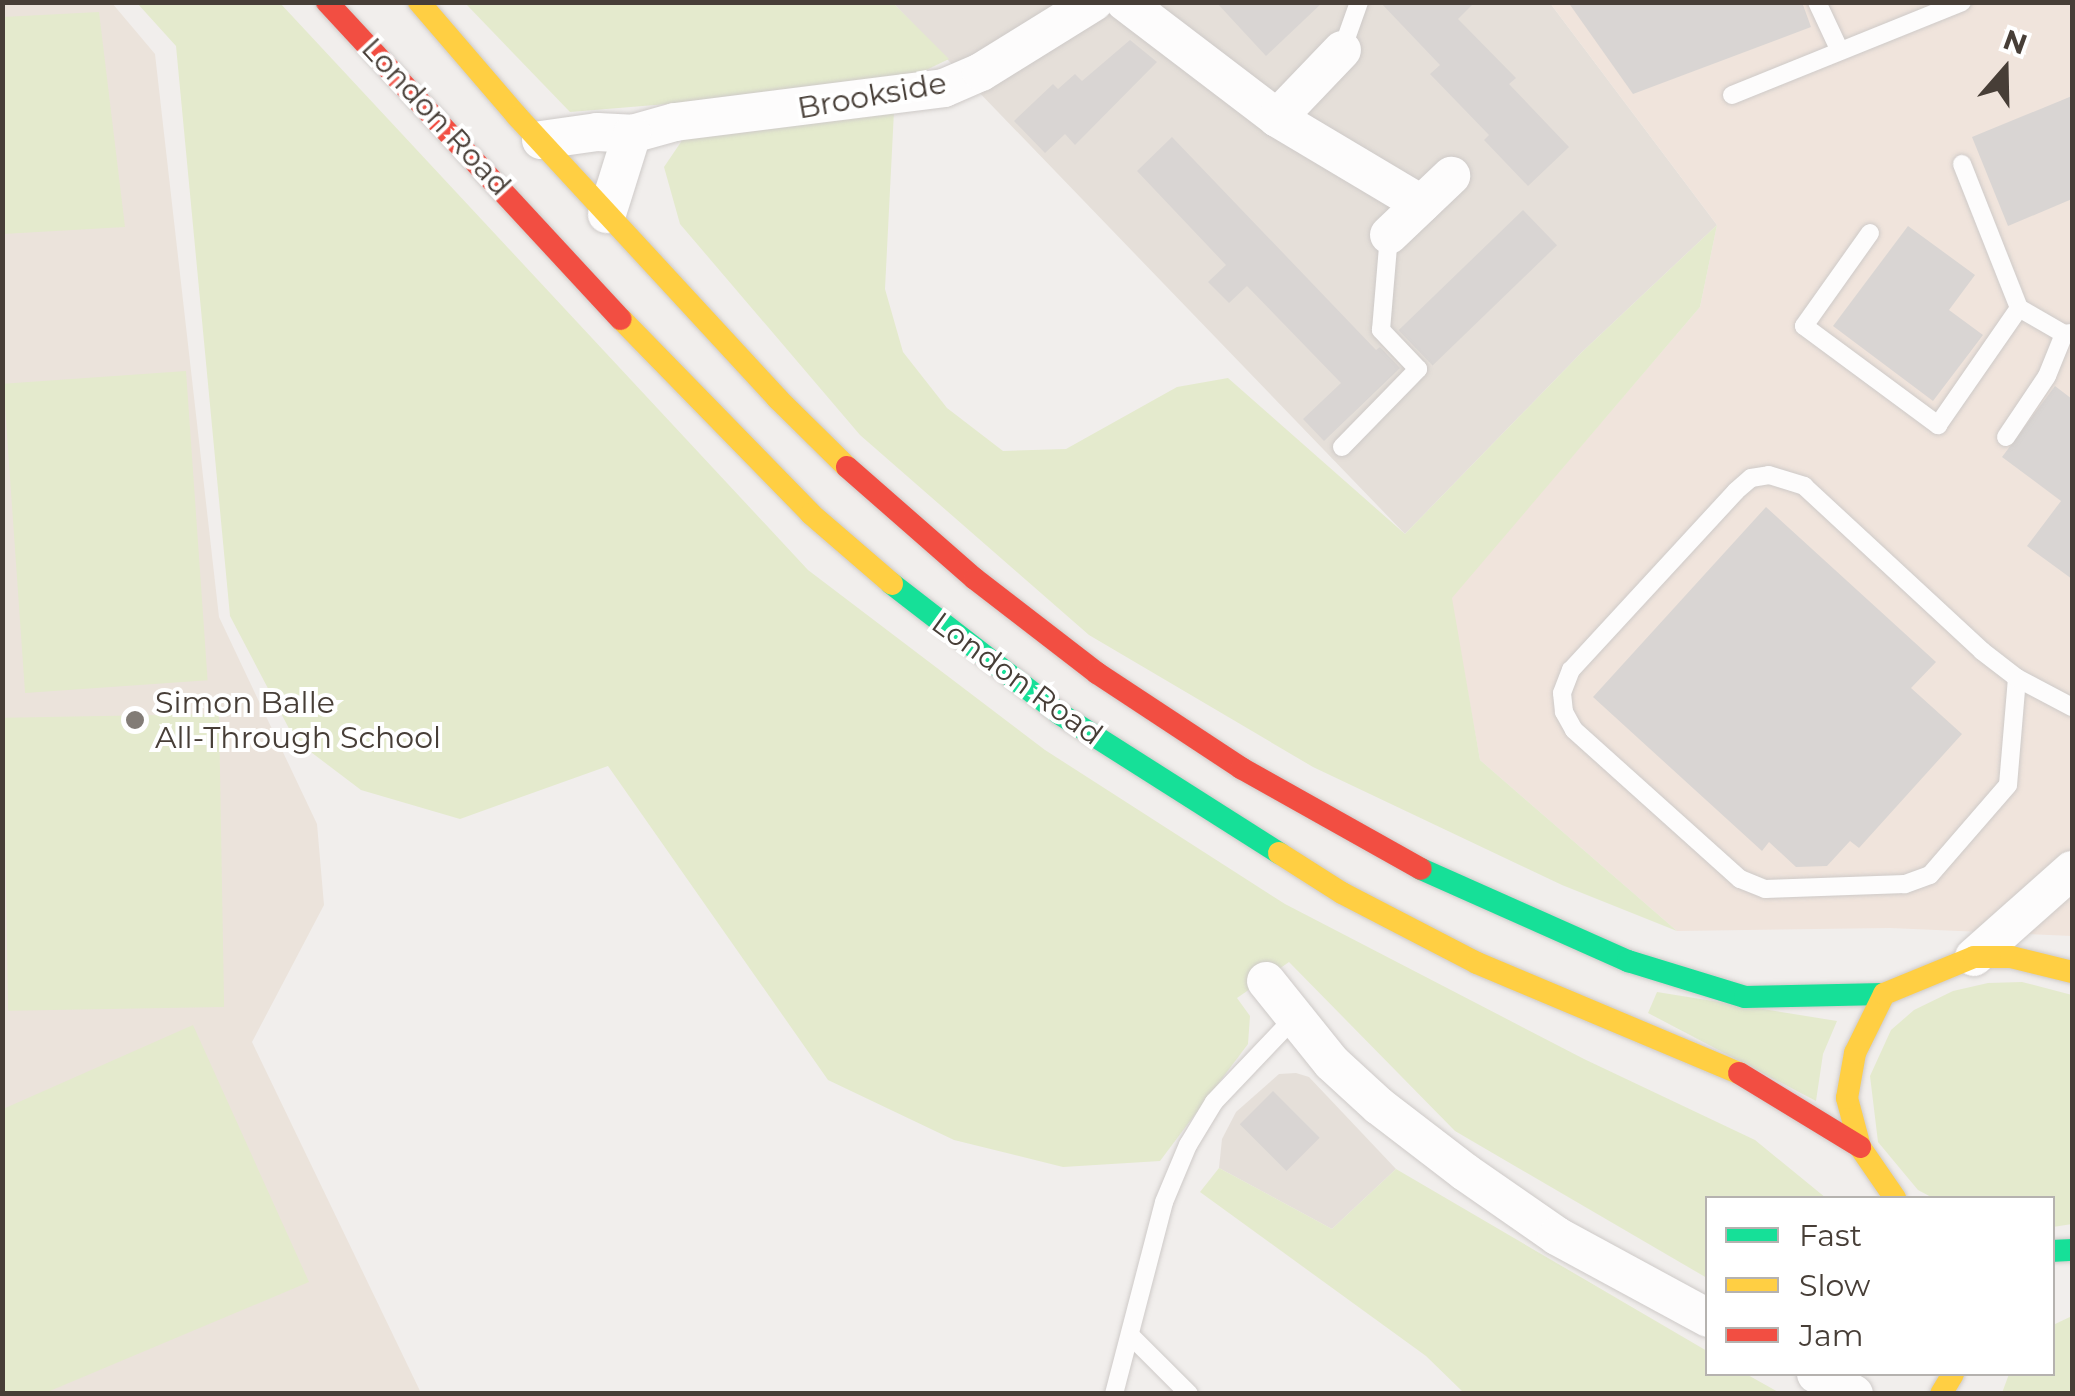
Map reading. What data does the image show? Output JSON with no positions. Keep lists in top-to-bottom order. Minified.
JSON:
{"streets":{"highway":["London Road"],"street":["Brookside"]},"crossings":[["Brookside","London Road"]],"places":["Simon Balle All-Through School"],"legend":["Fast","Slow","Jam"],"north":"top"}
